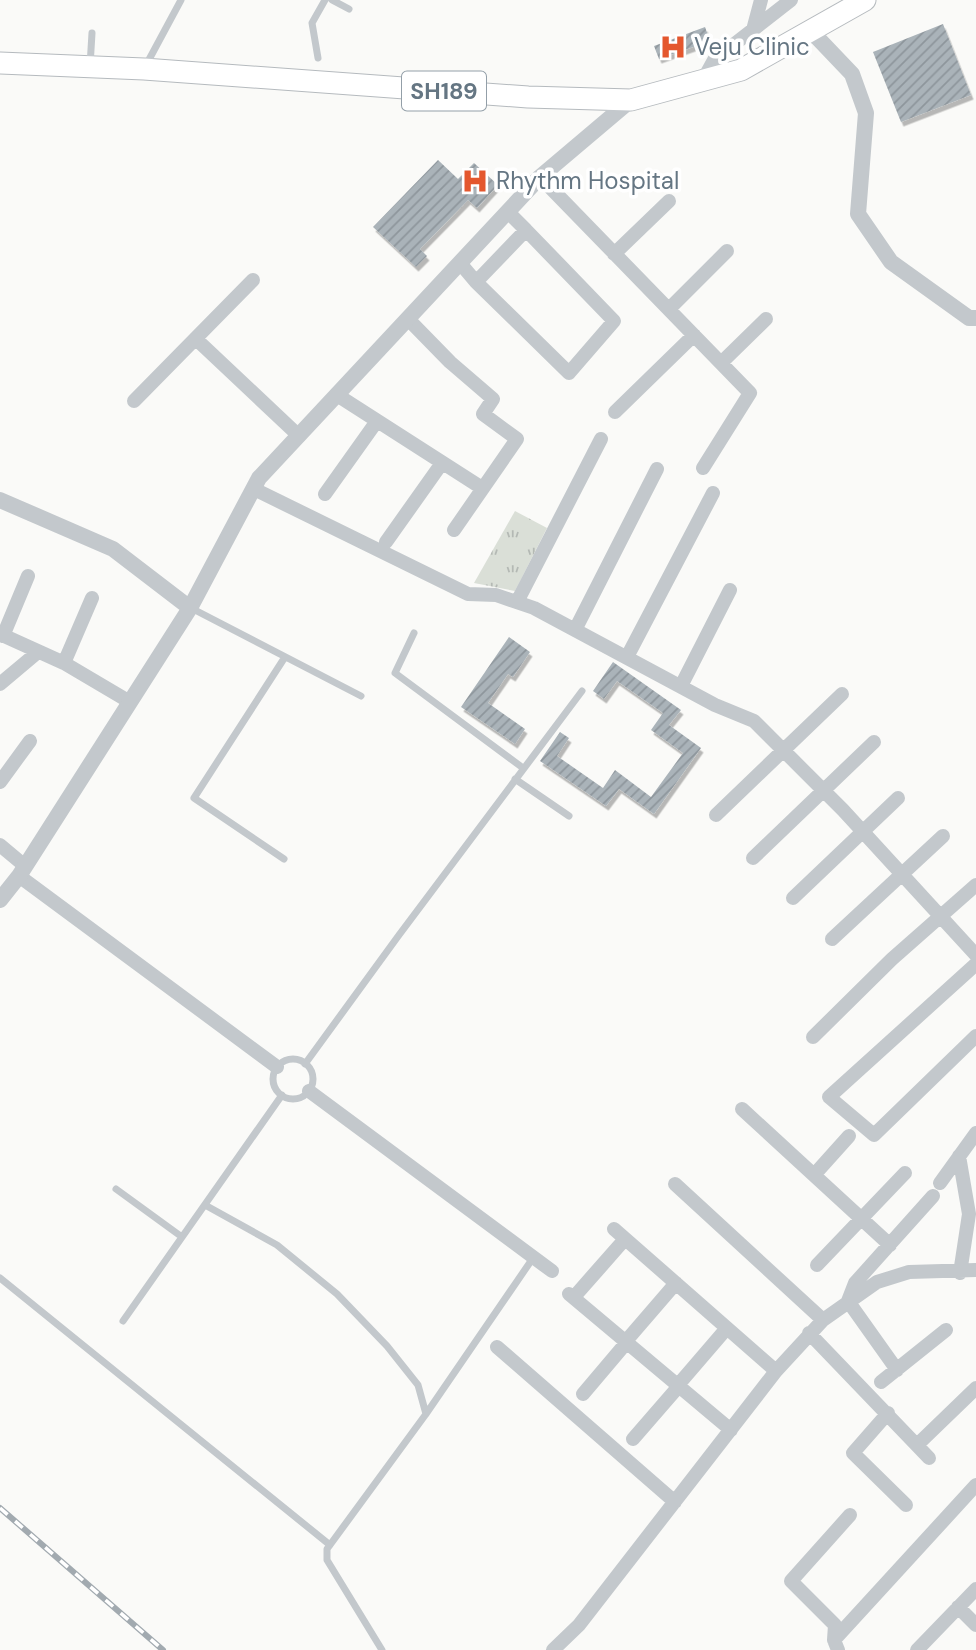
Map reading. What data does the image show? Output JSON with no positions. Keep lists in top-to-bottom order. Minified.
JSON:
{"streets":{"main road":["SH189"]},"places":{"hospital":["Veju Clinic","Rhythm Hospital"]}}
